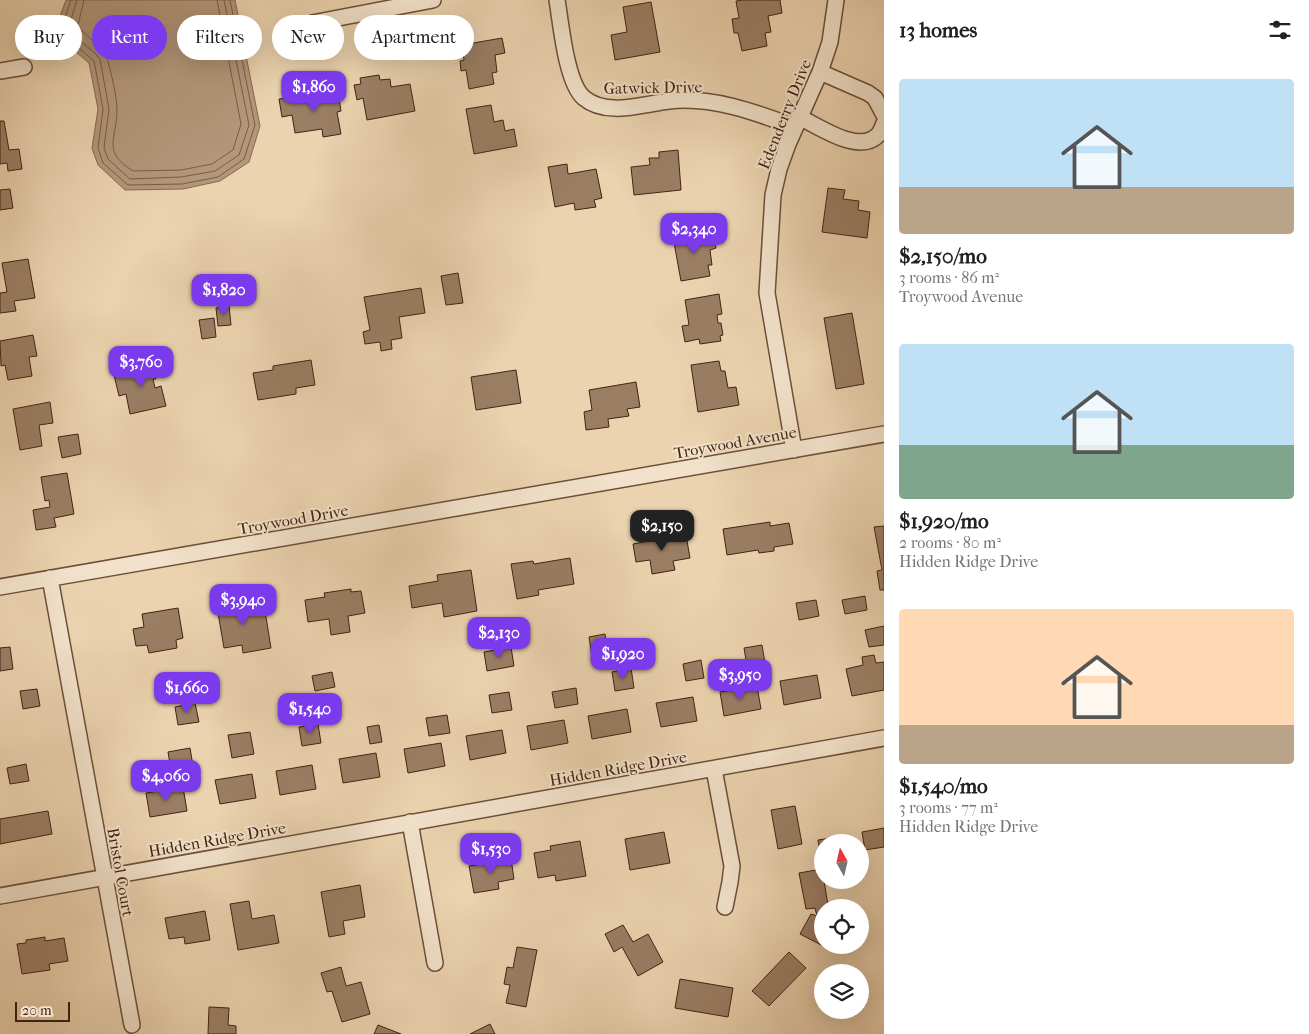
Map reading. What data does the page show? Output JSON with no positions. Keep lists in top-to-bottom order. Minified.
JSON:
{"streets":{"street":["Gatwick Drive","Edenderry Drive","Troywood Avenue","Troywood Drive","Hidden Ridge Drive","Bristol Court"]},"crossings":[["Gatwick Drive","Edenderry Drive"],["Edenderry Drive","Troywood Avenue"],["Troywood Avenue","Troywood Drive"],["Troywood Drive","Bristol Court"],["Hidden Ridge Drive","Bristol Court"]],"scale_bar":"20 m","north":"top","page":{"heading":"13 homes","chip":["Buy","Rent","Filters","New","Apartment"],"list":[{"name":"$2,150/mo","note":"3 rooms · 86 m² · Troywood Avenue"},{"name":"$1,920/mo","note":"2 rooms · 80 m² · Hidden Ridge Drive"},{"name":"$1,540/mo","note":"3 rooms · 77 m² · Hidden Ridge Drive"}],"price":["$1,860","$2,340","$1,820","$3,760","$2,150","$3,940","$2,130","$1,920","$3,950","$1,660","$1,540","$4,060","$1,530"],"scale":"20 m"}}
